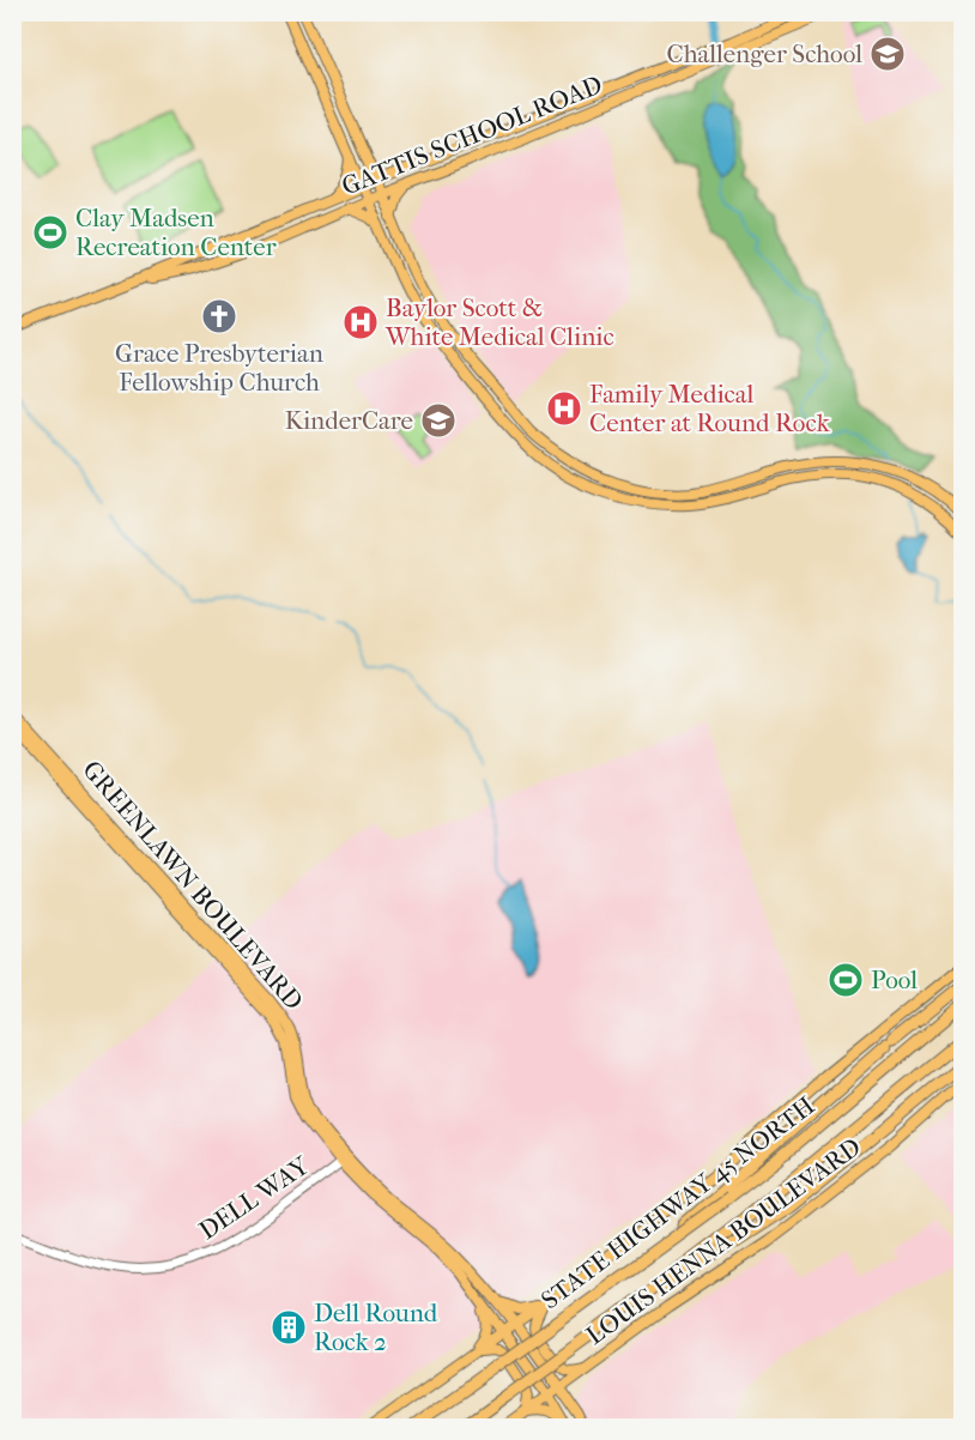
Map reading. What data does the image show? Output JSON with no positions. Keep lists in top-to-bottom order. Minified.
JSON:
{"streets":{"highway":["STATE HIGHWAY 45 NORTH"],"main road":["GATTIS SCHOOL ROAD","GREENLAWN BOULEVARD","LOUIS HENNA BOULEVARD"],"street":["DELL WAY"]},"crossings":[["GREENLAWN BOULEVARD","DELL WAY"],["GREENLAWN BOULEVARD","LOUIS HENNA BOULEVARD"]],"places":{"school or university":["Challenger School","KinderCare"],"sports":["Clay Madsen Recreation Center","Pool"],"church":["Grace Presbyterian Fellowship Church"],"hospital":["Baylor Scott & White Medical Clinic","Family Medical Center at Round Rock"],"building":["Dell Round Rock 2"]}}
